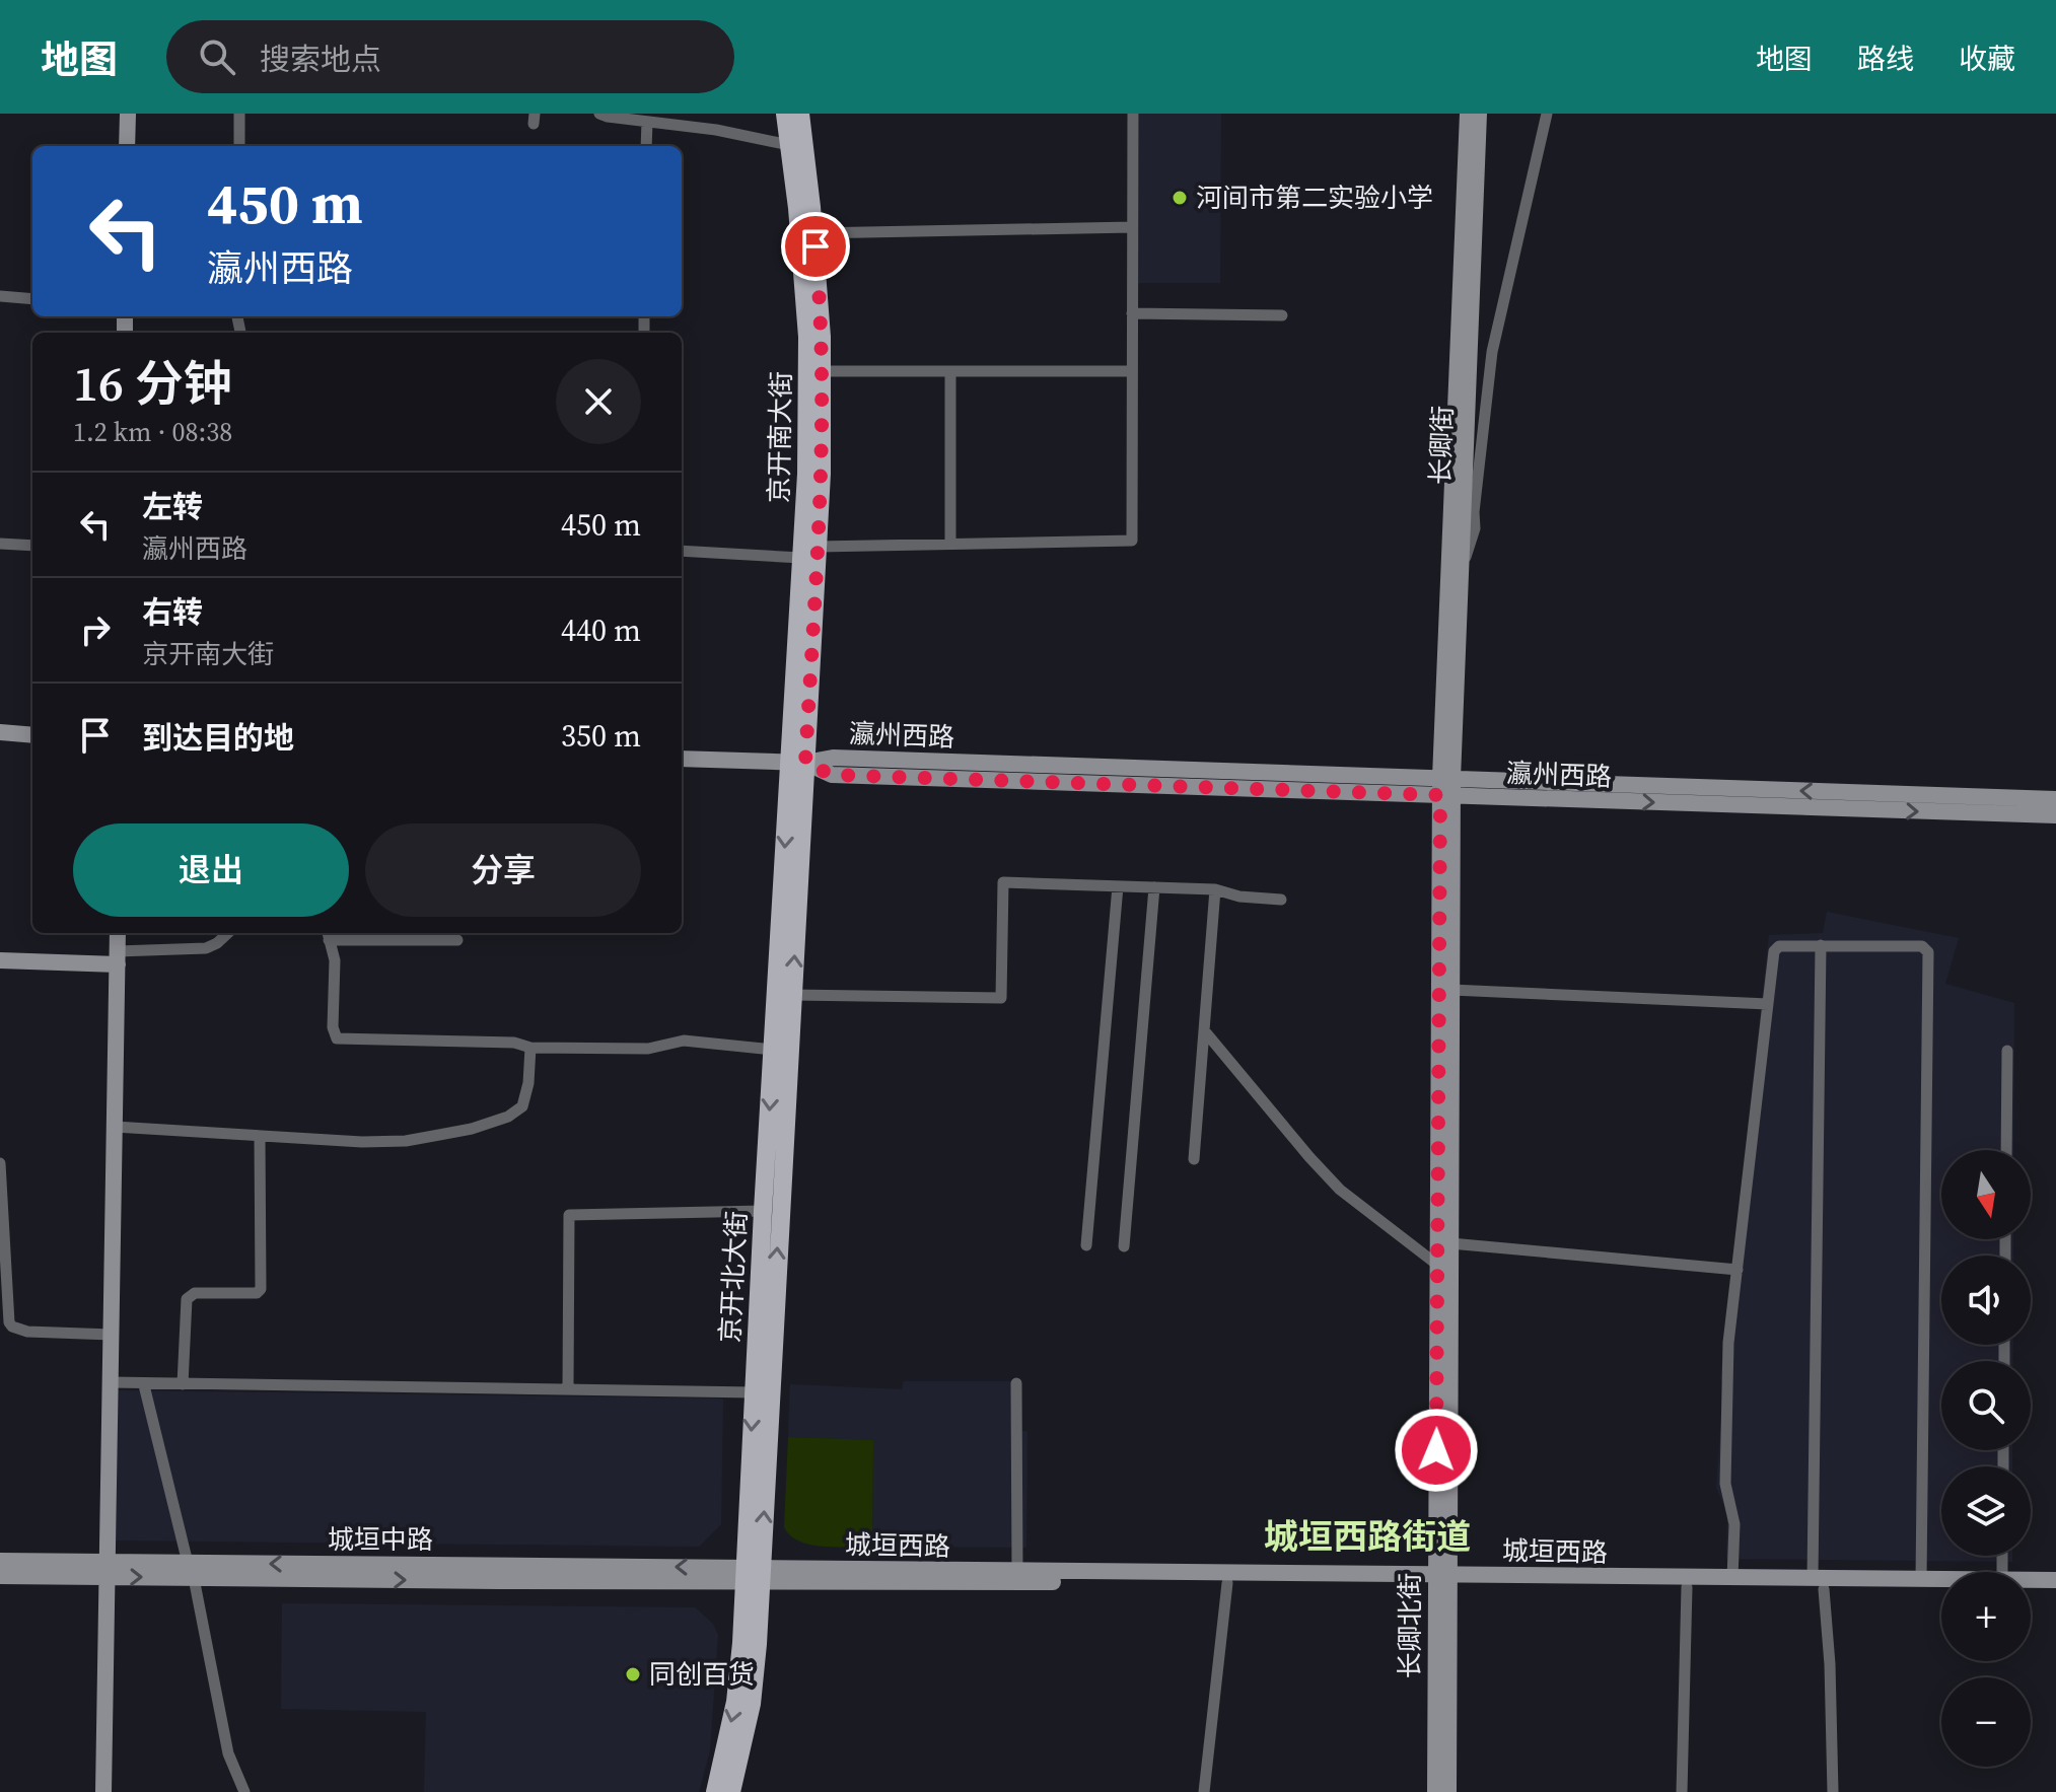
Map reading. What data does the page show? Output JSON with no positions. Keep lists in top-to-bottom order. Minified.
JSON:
{"streets":{"main road":["京开南大街","长卿街","瀛州西路","京开北大街","城垣中路","城垣西路","长卿北街"]},"crossings":[["京开南大街","瀛州西路"],["京开南大街","京开北大街"],["长卿街","瀛州西路"],["长卿街","长卿北街"],["瀛州西路","京开北大街"],["瀛州西路","长卿北街"],["京开北大街","城垣中路"],["京开北大街","城垣西路"],["城垣中路","城垣西路"],["城垣西路","长卿北街"]],"districts":["城垣西路街道"],"places":["河间市第二实验小学","同创百货"],"north":"bottom","page":{"header":"地图","search":"搜索地点","nav":["地图","路线","收藏"],"turn":["450 m","瀛州西路"],"heading":["16 分钟","1.2 km · 08:38"],"list":[{"name":"左转","note":"瀛州西路","value":"450 m"},{"name":"右转","note":"京开南大街","value":"440 m"},{"name":"到达目的地","value":"350 m"}],"buttons":["退出","分享"],"map_buttons":["+","−"]}}
